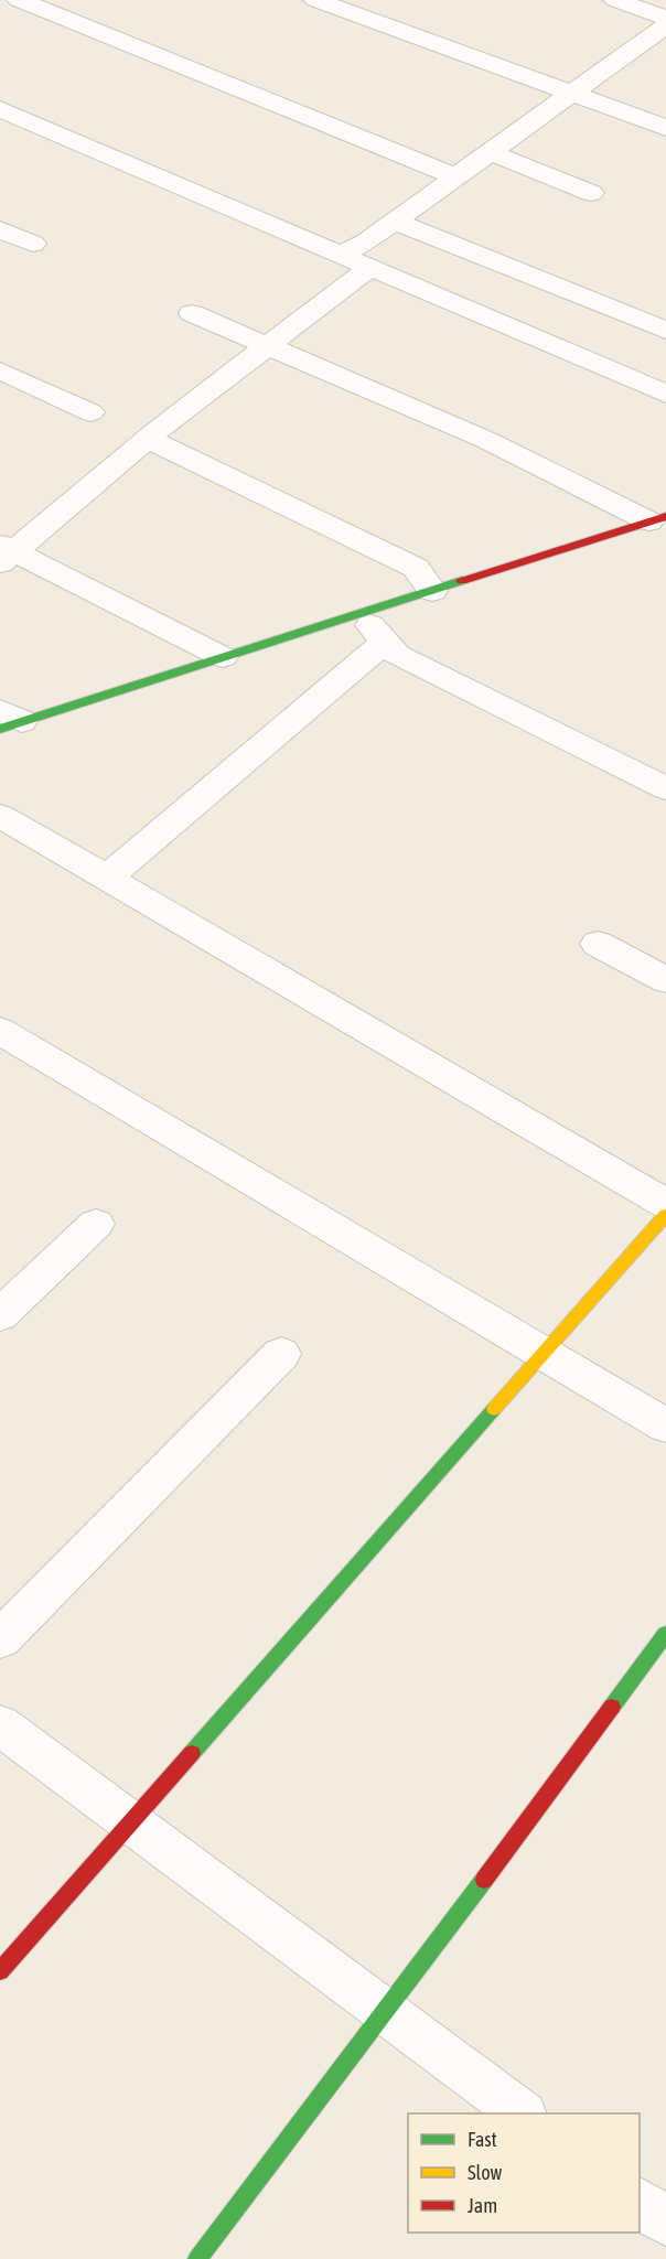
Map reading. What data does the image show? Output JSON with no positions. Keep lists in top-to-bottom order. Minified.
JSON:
{"legend":["Fast","Slow","Jam"]}
